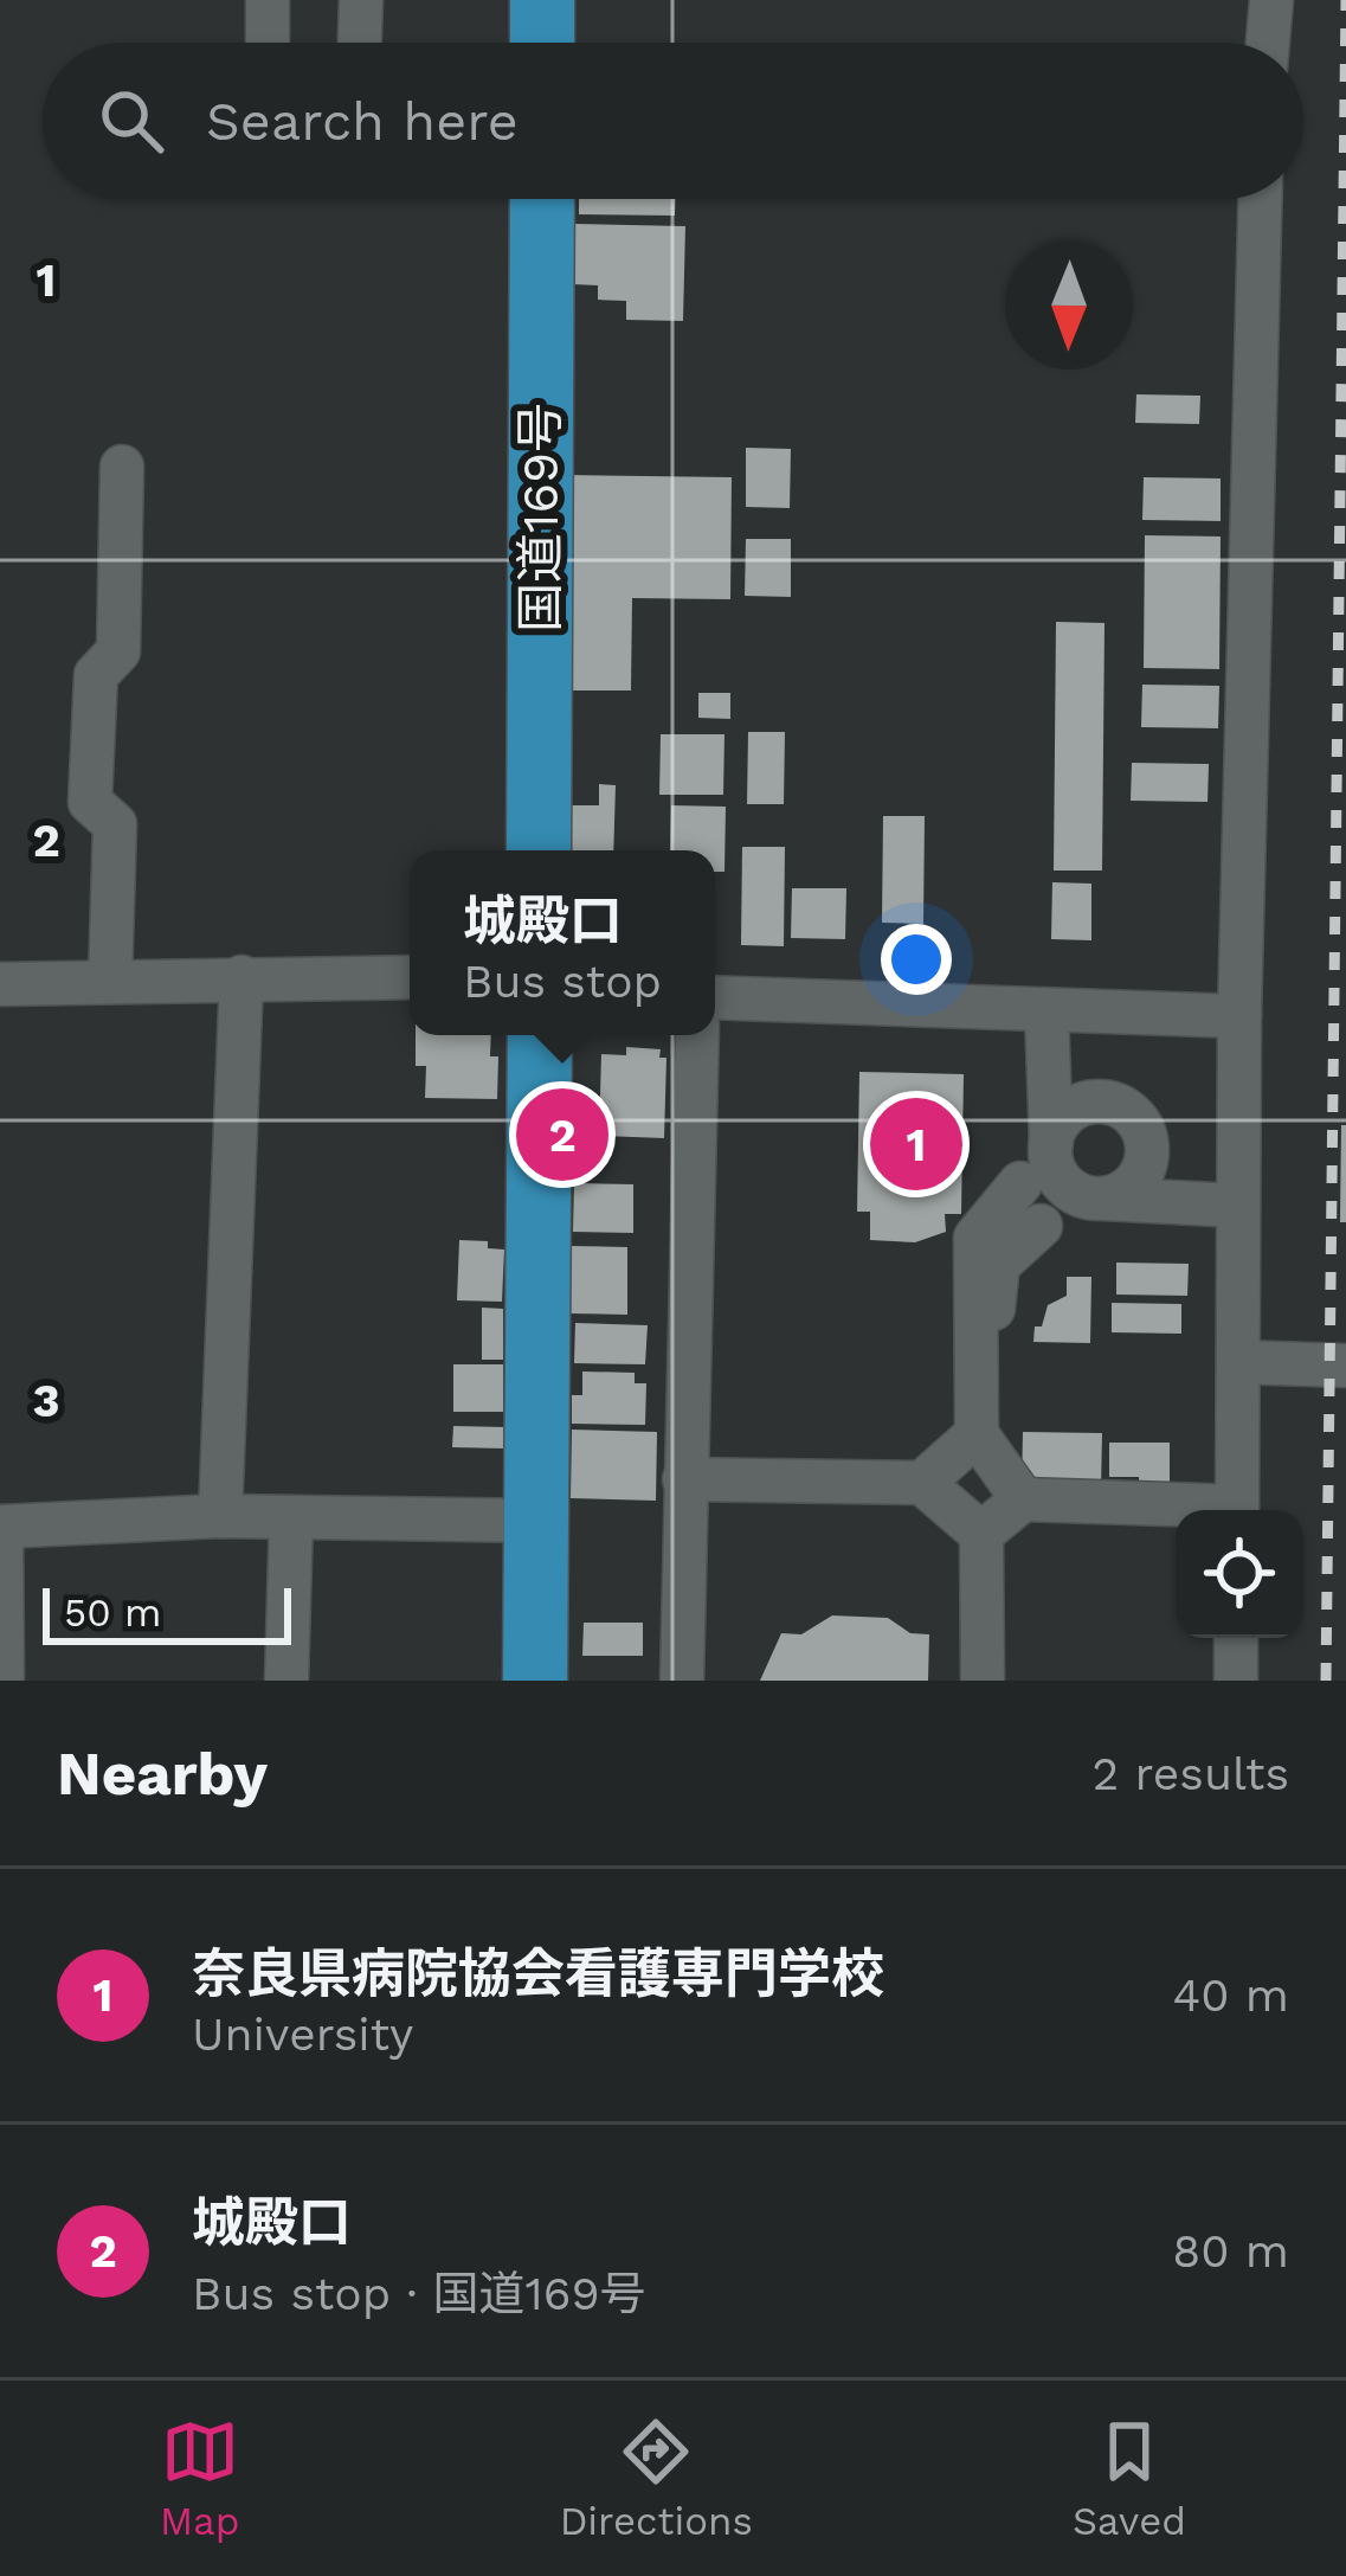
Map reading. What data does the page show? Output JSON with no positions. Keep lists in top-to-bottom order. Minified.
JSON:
{"streets":{"highway":["国道169号"]},"scale_bar":"50 m","north":"bottom","page":{"search":"Search here","popup":["城殿口","Bus stop"],"pins":["2","1"],"scale":"50 m","heading":["Nearby","2 results"],"list":[{"mark":"1","name":"奈良県病院協会看護専門学校","note":"University","value":"40 m"},{"mark":"2","name":"城殿口","note":"Bus stop · 国道169号","value":"80 m"}],"nav":["Map","Directions","Saved"]},"grid":{"rows":["1","2","3"]}}
